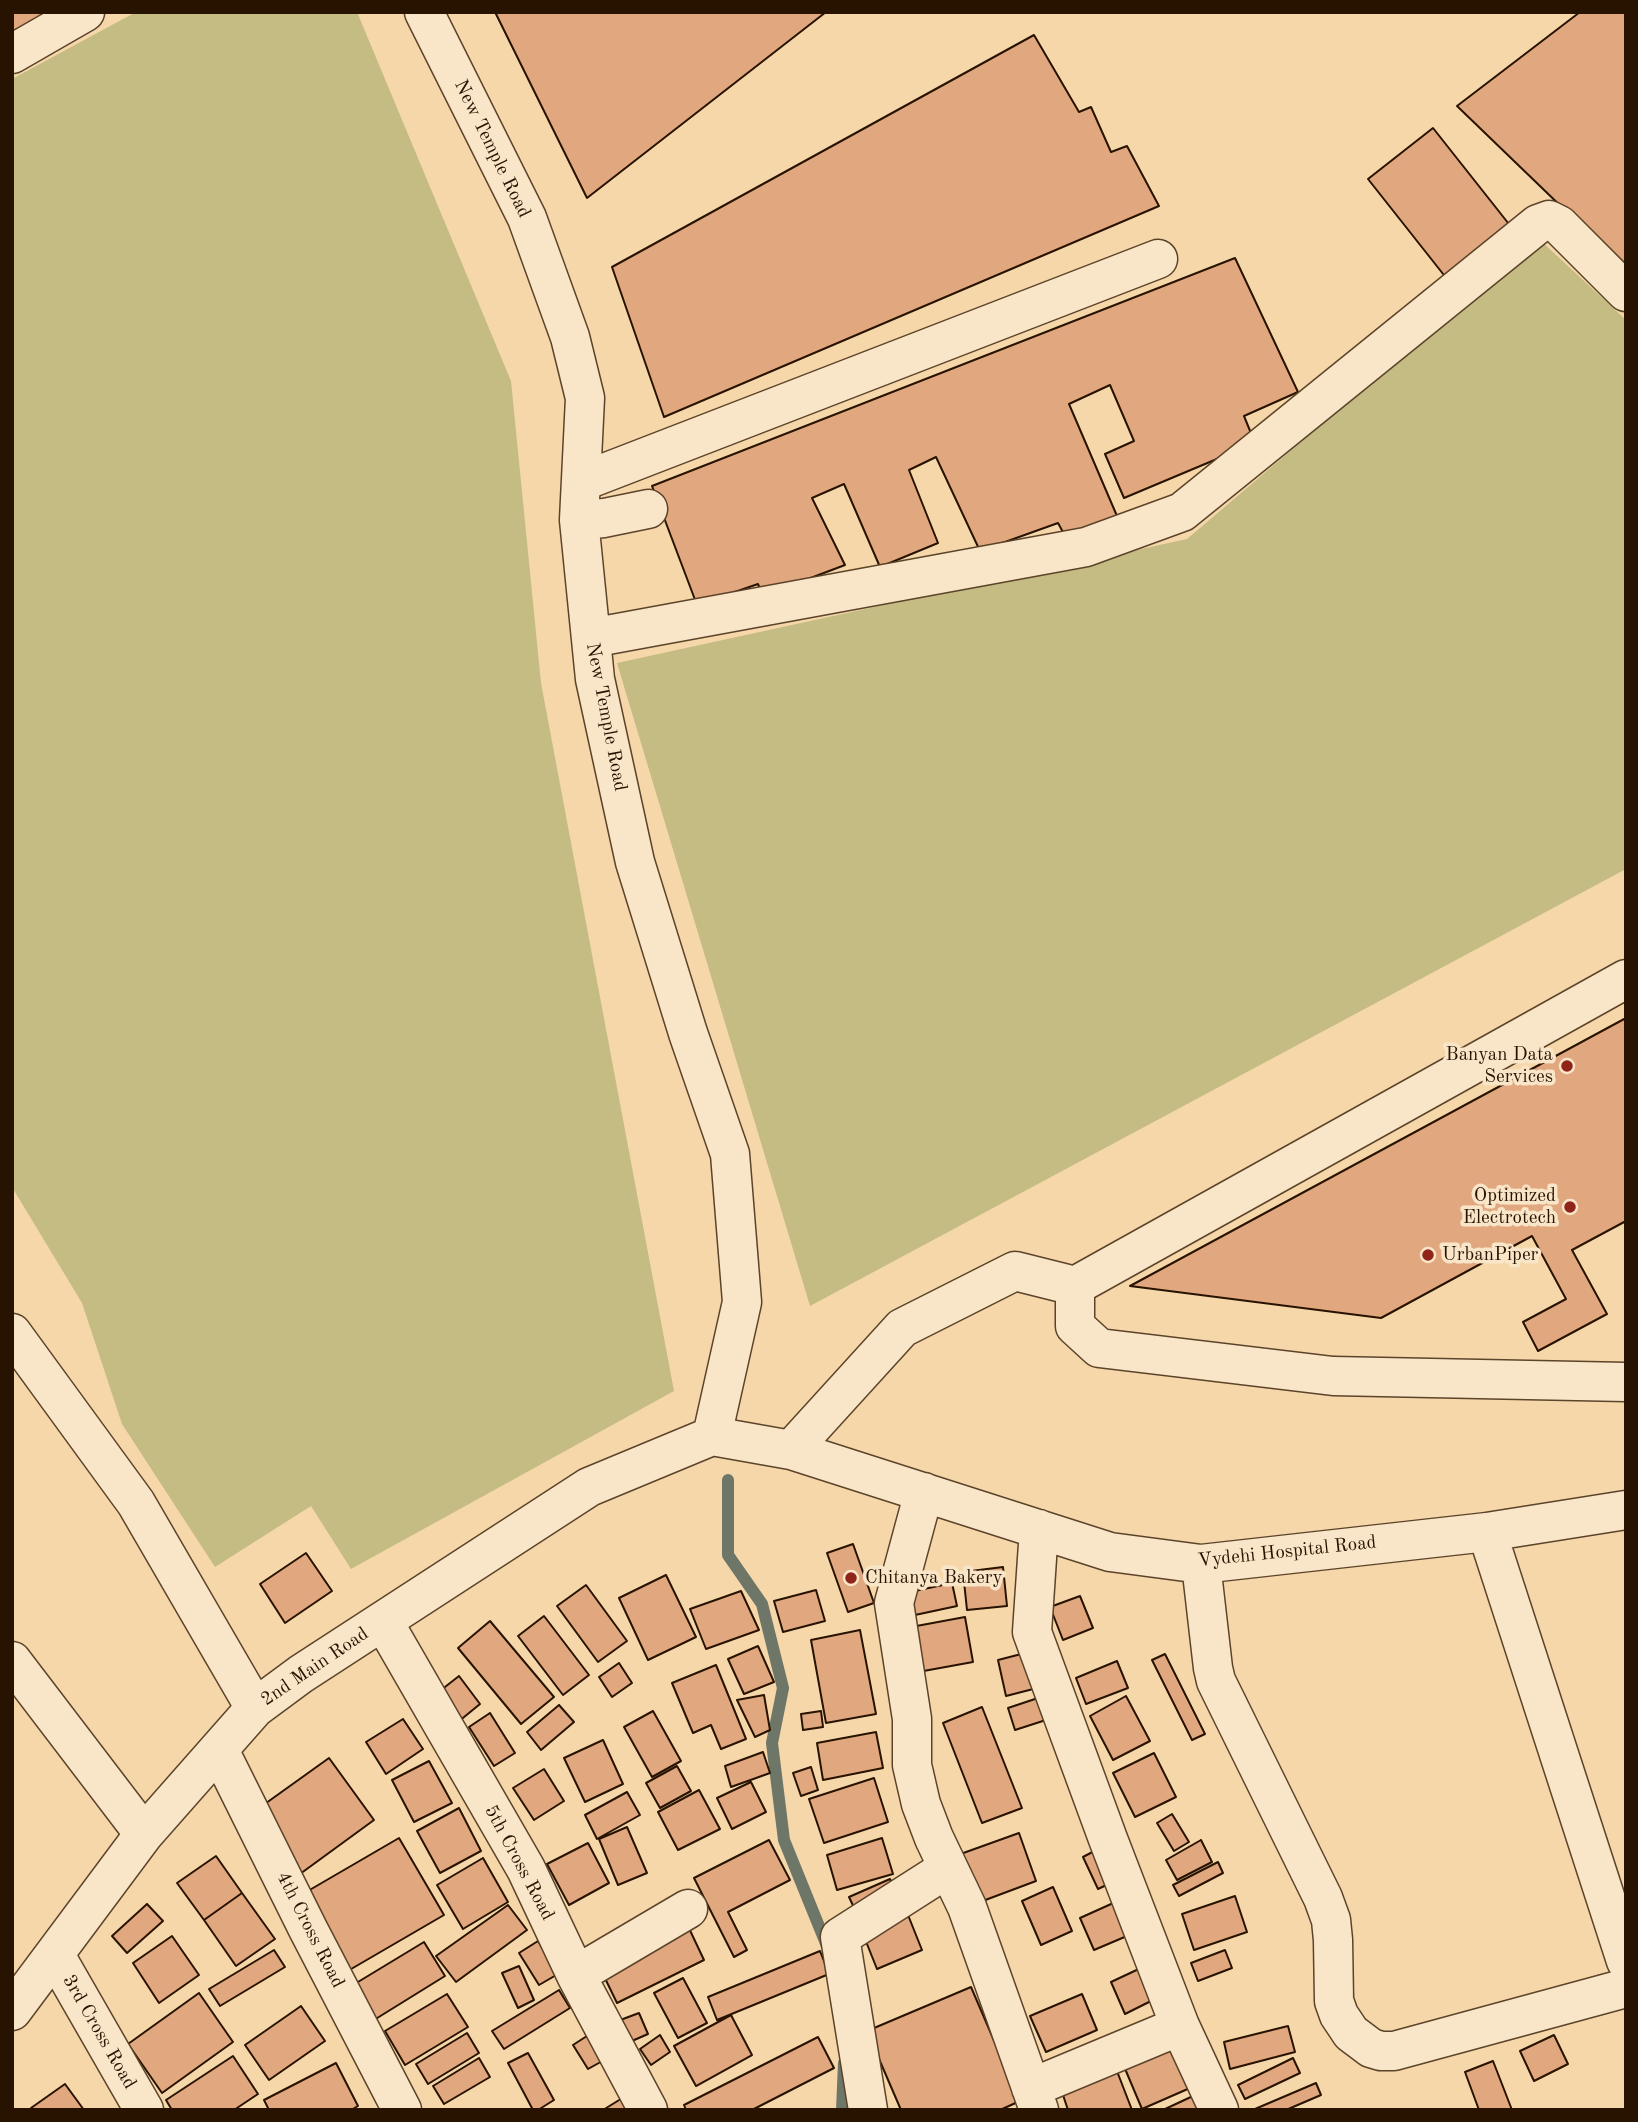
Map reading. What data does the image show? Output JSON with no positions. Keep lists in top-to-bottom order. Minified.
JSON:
{"streets":{"street":["New Temple Road","Vydehi Hospital Road","2nd Main Road","5th Cross Road","4th Cross Road","3rd Cross Road"]},"crossings":[["New Temple Road","Vydehi Hospital Road"],["New Temple Road","2nd Main Road"],["Vydehi Hospital Road","2nd Main Road"],["2nd Main Road","5th Cross Road"],["2nd Main Road","4th Cross Road"],["2nd Main Road","3rd Cross Road"]],"places":["Banyan Data Services","Optimized Electrotech","UrbanPiper","Chitanya Bakery"]}
